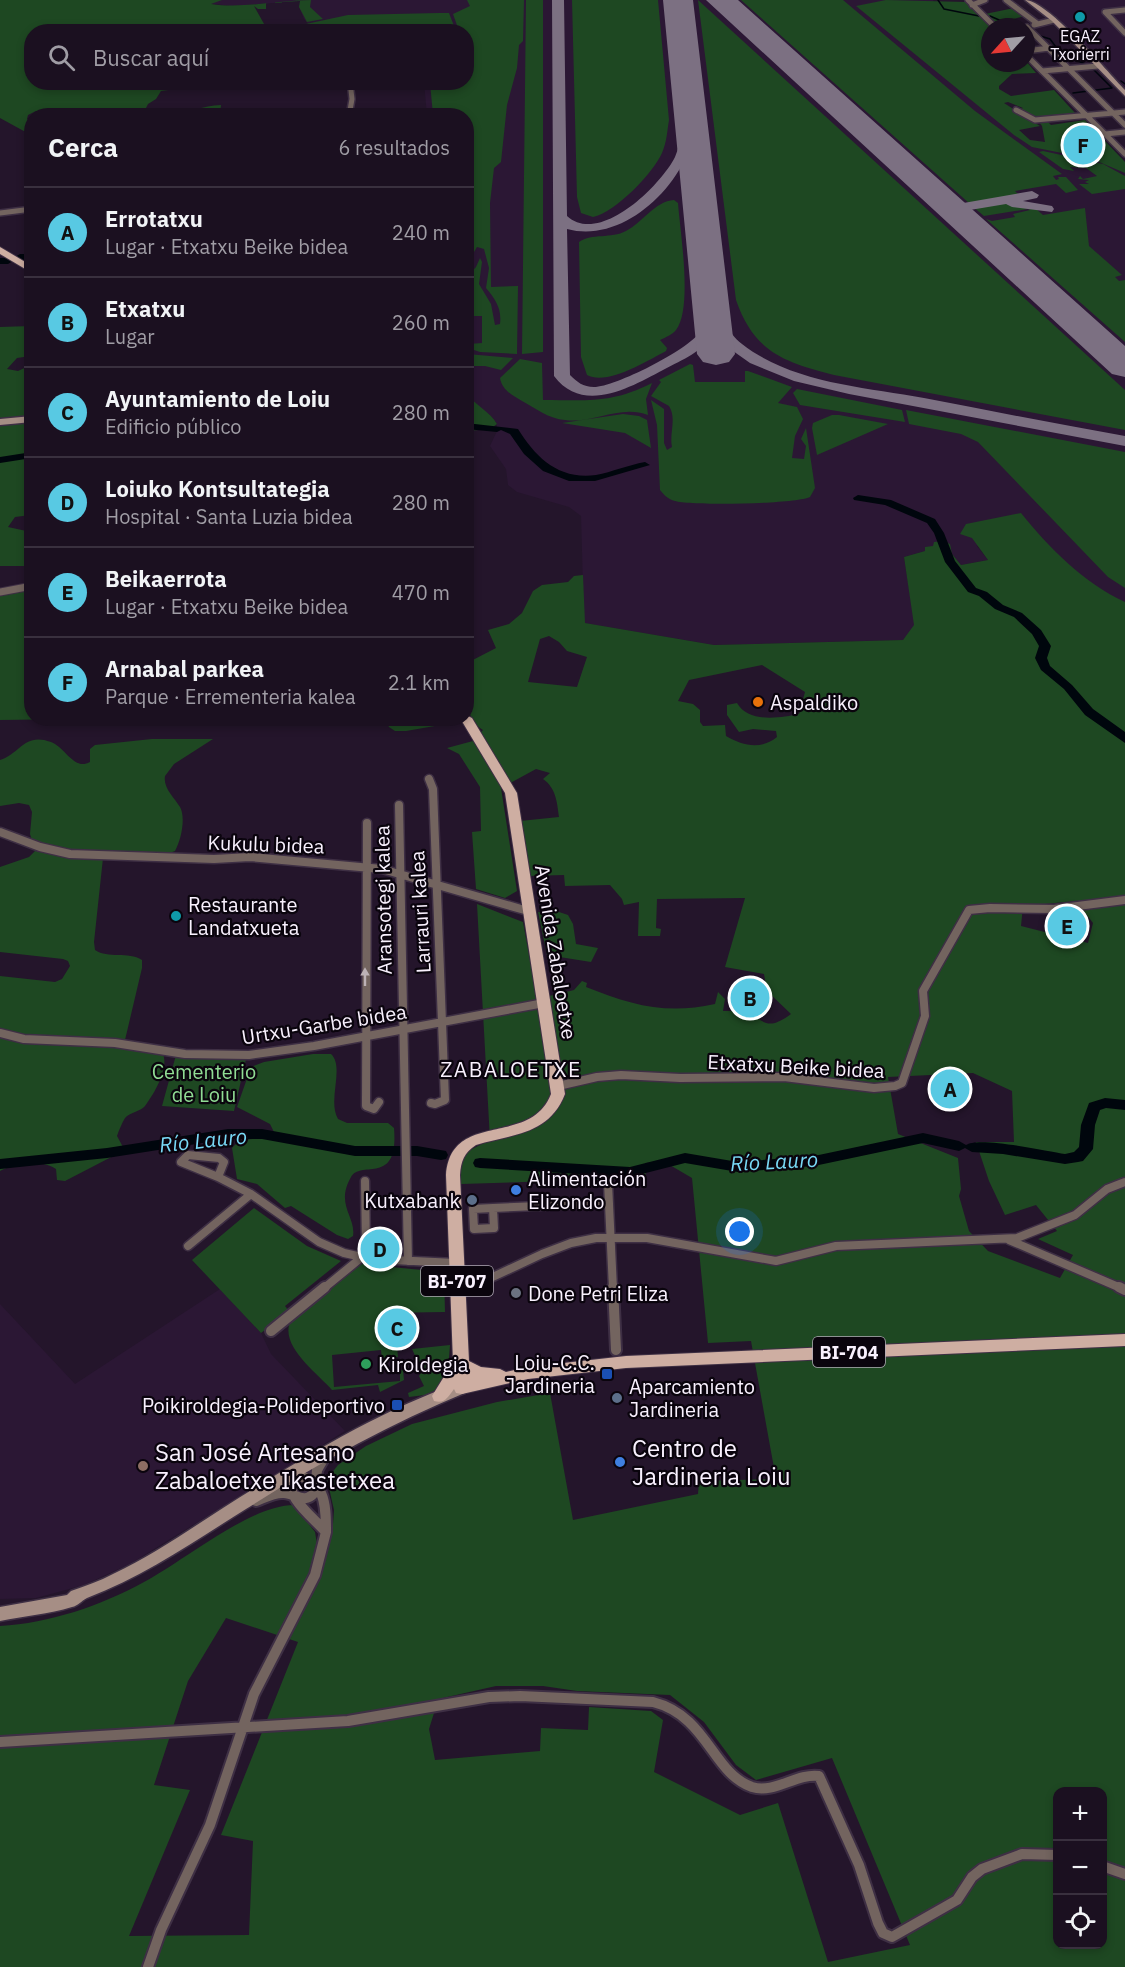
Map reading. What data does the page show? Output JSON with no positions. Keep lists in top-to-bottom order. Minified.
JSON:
{"streets":{"main road":["Avenida Zabaloetxe","BI-707","BI-704"],"street":["Kukulu bidea","Aransotegi kalea","Larrauri kalea","Urtxu-Garbe bidea","Etxatxu Beike bidea"]},"crossings":[["Kukulu bidea","Aransotegi kalea"],["Kukulu bidea","Larrauri kalea"],["Kukulu bidea","Avenida Zabaloetxe"],["Aransotegi kalea","Urtxu-Garbe bidea"],["Larrauri kalea","Urtxu-Garbe bidea"],["Avenida Zabaloetxe","Urtxu-Garbe bidea"],["Avenida Zabaloetxe","Etxatxu Beike bidea"],["Avenida Zabaloetxe","BI-707"],["Etxatxu Beike bidea","BI-707"],["BI-707","BI-704"]],"districts":["ZABALOETXE"],"water":["Río Lauro"],"parks":["Cementerio de Loiu"],"places":{"other":["EGAZ Txorierri","Aspaldiko","Restaurante Landatxueta","Alimentación Elizondo","Kutxabank","Done Petri Eliza","Kiroldegia","Aparcamiento Jardineria","Centro de Jardineria Loiu","San José Artesano Zabaloetxe Ikastetxea"],"transit":["Loiu-C.C. Jardineria","Poikiroldegia-Polideportivo"]},"north":"bottom left","page":{"search":"Buscar aquí","heading":["Cerca","6 resultados"],"pins":["F","E","B","A","D","C"],"list":[{"mark":"A","name":"Errotatxu","note":"Lugar · Etxatxu Beike bidea","value":"240 m"},{"mark":"B","name":"Etxatxu","note":"Lugar","value":"260 m"},{"mark":"C","name":"Ayuntamiento de Loiu","note":"Edificio público","value":"280 m"},{"mark":"D","name":"Loiuko Kontsultategia","note":"Hospital · Santa Luzia bidea","value":"280 m"},{"mark":"E","name":"Beikaerrota","note":"Lugar · Etxatxu Beike bidea","value":"470 m"},{"mark":"F","name":"Arnabal parkea","note":"Parque · Errementeria kalea","value":"2.1 km"}],"map_buttons":["+","−"]}}
